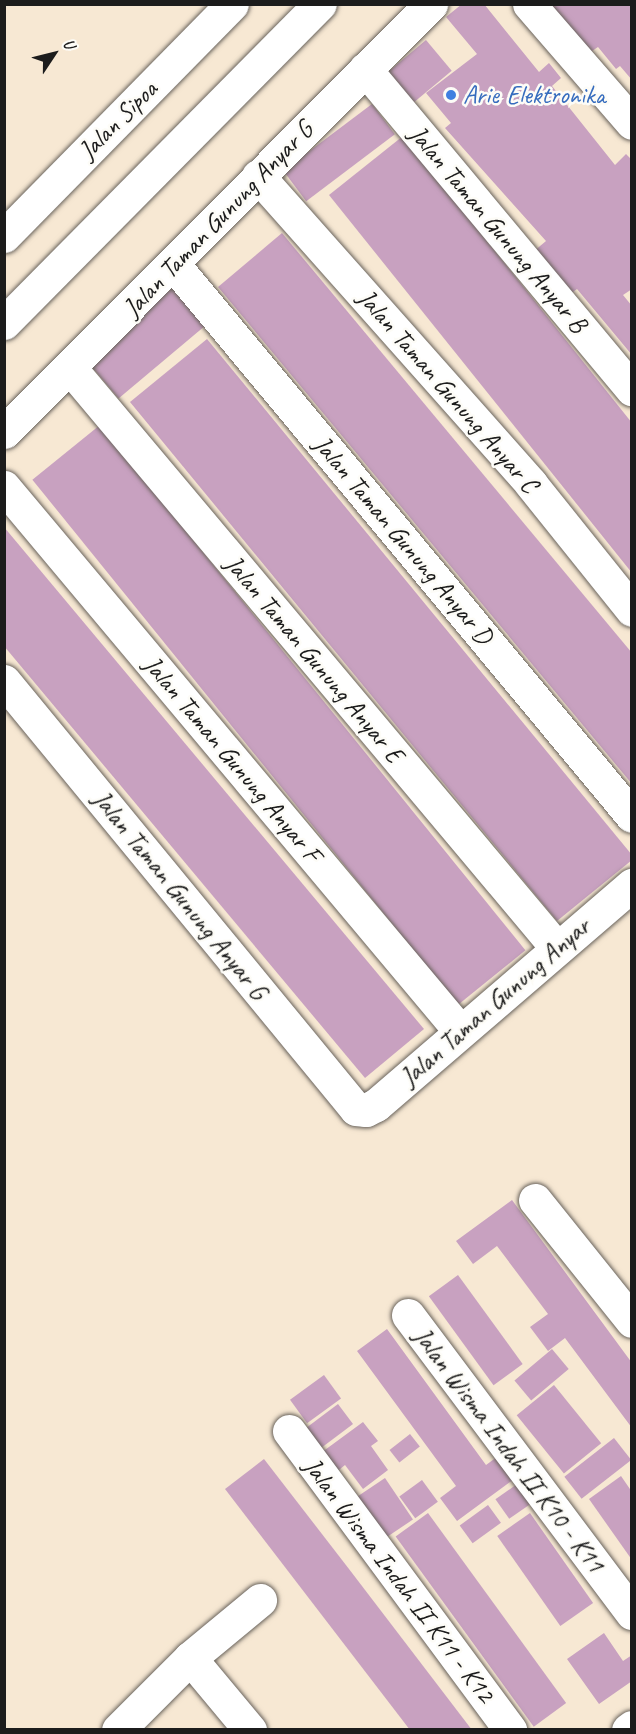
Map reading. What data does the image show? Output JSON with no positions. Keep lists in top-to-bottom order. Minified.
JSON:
{"streets":{"street":["Jalan Sipoa","Jalan Taman Gunung Anyar G","Jalan Taman Gunung Anyar B","Jalan Taman Gunung Anyar C","Jalan Taman Gunung Anyar D","Jalan Taman Gunung Anyar E","Jalan Taman Gunung Anyar F","Jalan Taman Gunung Anyar","Jalan Wisma Indah II K10 - K11","Jalan Wisma Indah II K11 - K12"]},"crossings":[["Jalan Taman Gunung Anyar G","Jalan Taman Gunung Anyar B"],["Jalan Taman Gunung Anyar G","Jalan Taman Gunung Anyar C"],["Jalan Taman Gunung Anyar G","Jalan Taman Gunung Anyar D"],["Jalan Taman Gunung Anyar G","Jalan Taman Gunung Anyar E"],["Jalan Taman Gunung Anyar G","Jalan Taman Gunung Anyar"],["Jalan Taman Gunung Anyar E","Jalan Taman Gunung Anyar"],["Jalan Taman Gunung Anyar F","Jalan Taman Gunung Anyar"]],"places":["Arie Elektronika"],"north":"top right"}
